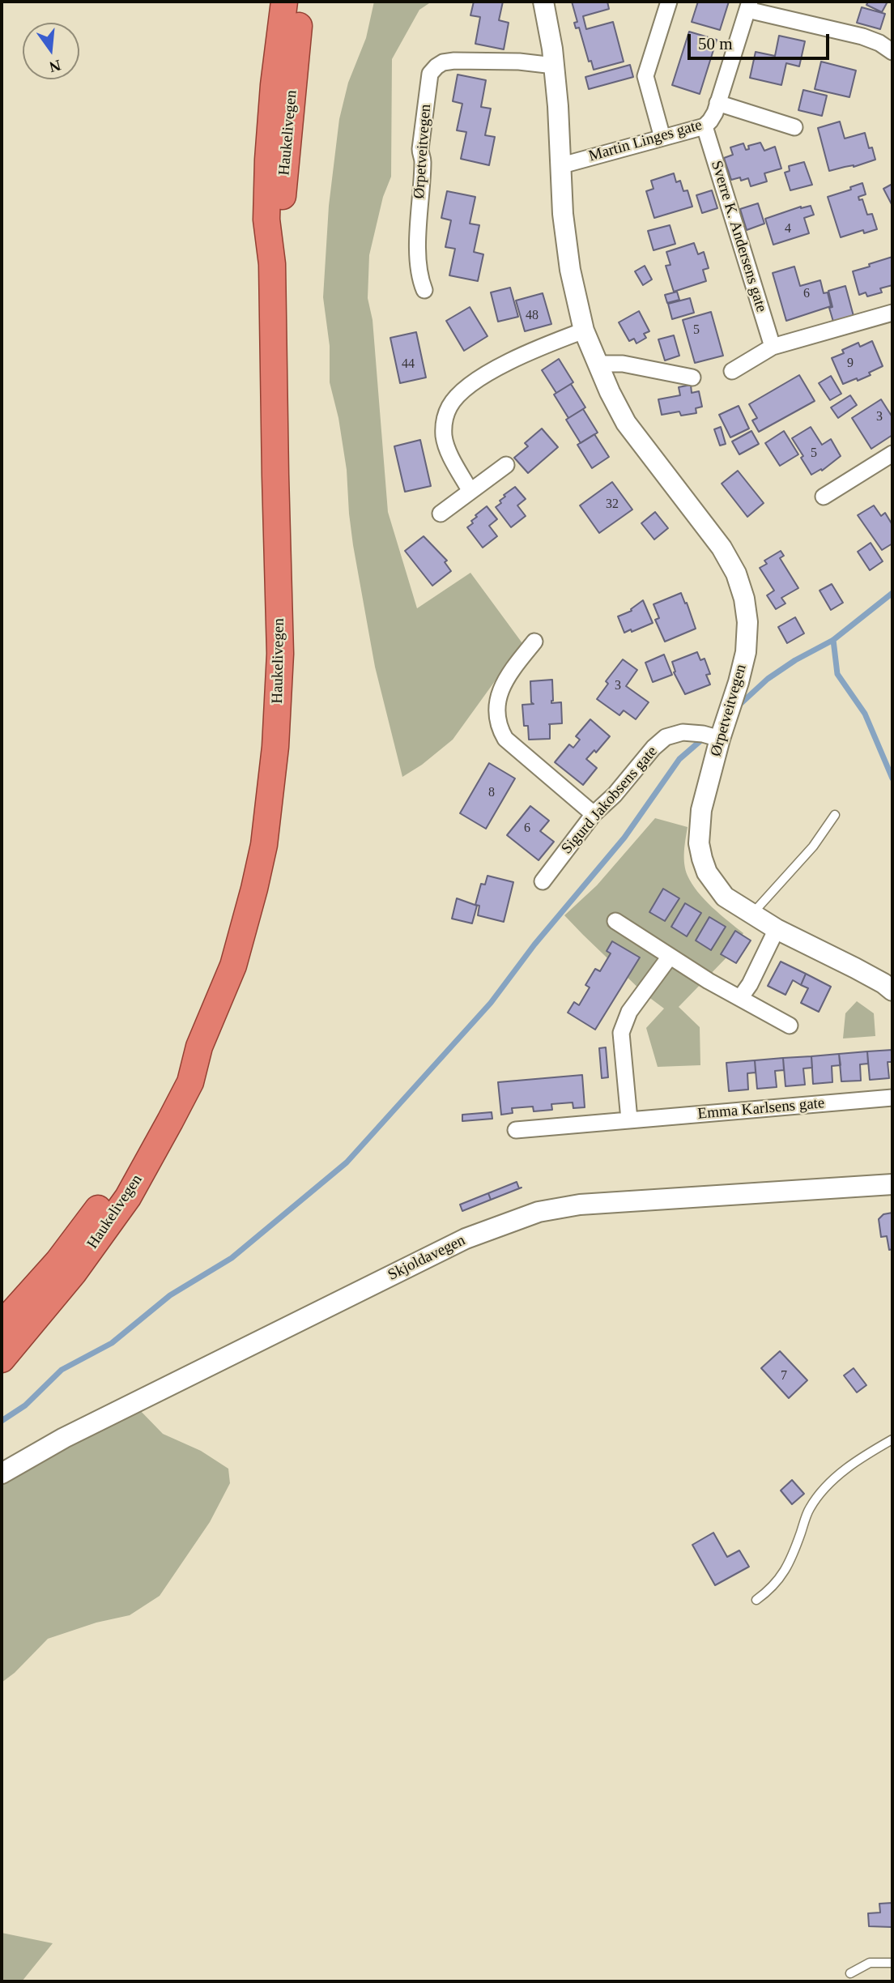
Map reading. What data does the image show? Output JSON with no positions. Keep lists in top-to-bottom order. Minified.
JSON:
{"streets":{"highway":["Haukelivegen"],"street":["Martin Linges gate","Ørpetveitvegen","Sverre K. Andersens gate","Sigurd Jakobsens gate","Emma Karlsens gate","Skjoldavegen"]},"crossings":[["Martin Linges gate","Ørpetveitvegen"],["Martin Linges gate","Sverre K. Andersens gate"],["Ørpetveitvegen","Sigurd Jakobsens gate"]],"house_numbers":["4","6","48","5","9","44","3","5","32","3","8","6","7"],"scale_bar":"50 m","north":"bottom"}
